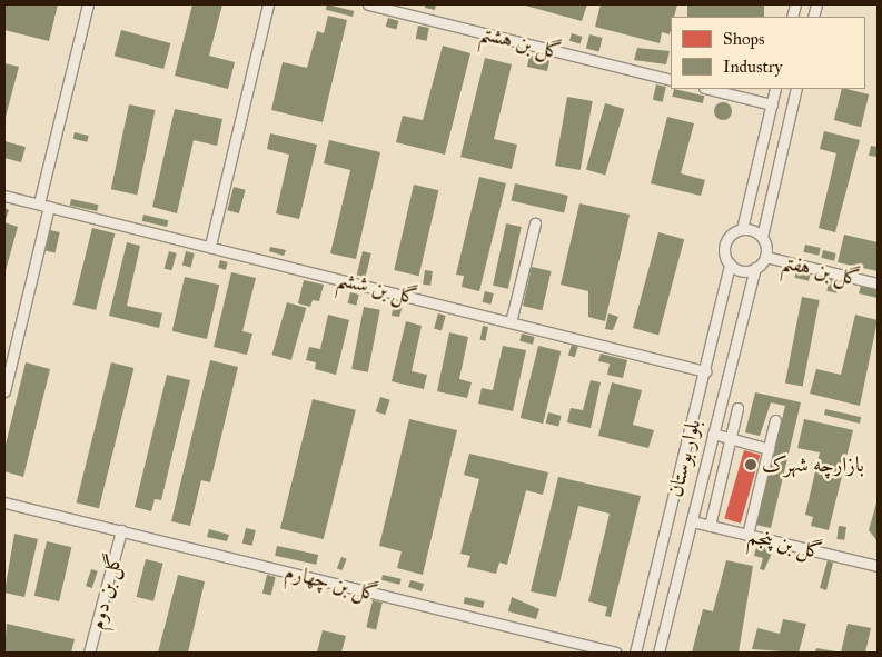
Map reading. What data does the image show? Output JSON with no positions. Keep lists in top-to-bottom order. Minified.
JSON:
{"streets":{"street":["گل بن هشتم","گل بن هفتم","گل بن ششم","بلوار بوستان","گل بن پنجم","گل بن چهارم","گل بن دوم"]},"crossings":[["گل بن هفتم","بلوار بوستان"],["گل بن ششم","بلوار بوستان"],["بلوار بوستان","گل بن پنجم"],["گل بن چهارم","گل بن دوم"]],"places":["بازارچه شهرک"],"legend":["Shops","Industry"]}
